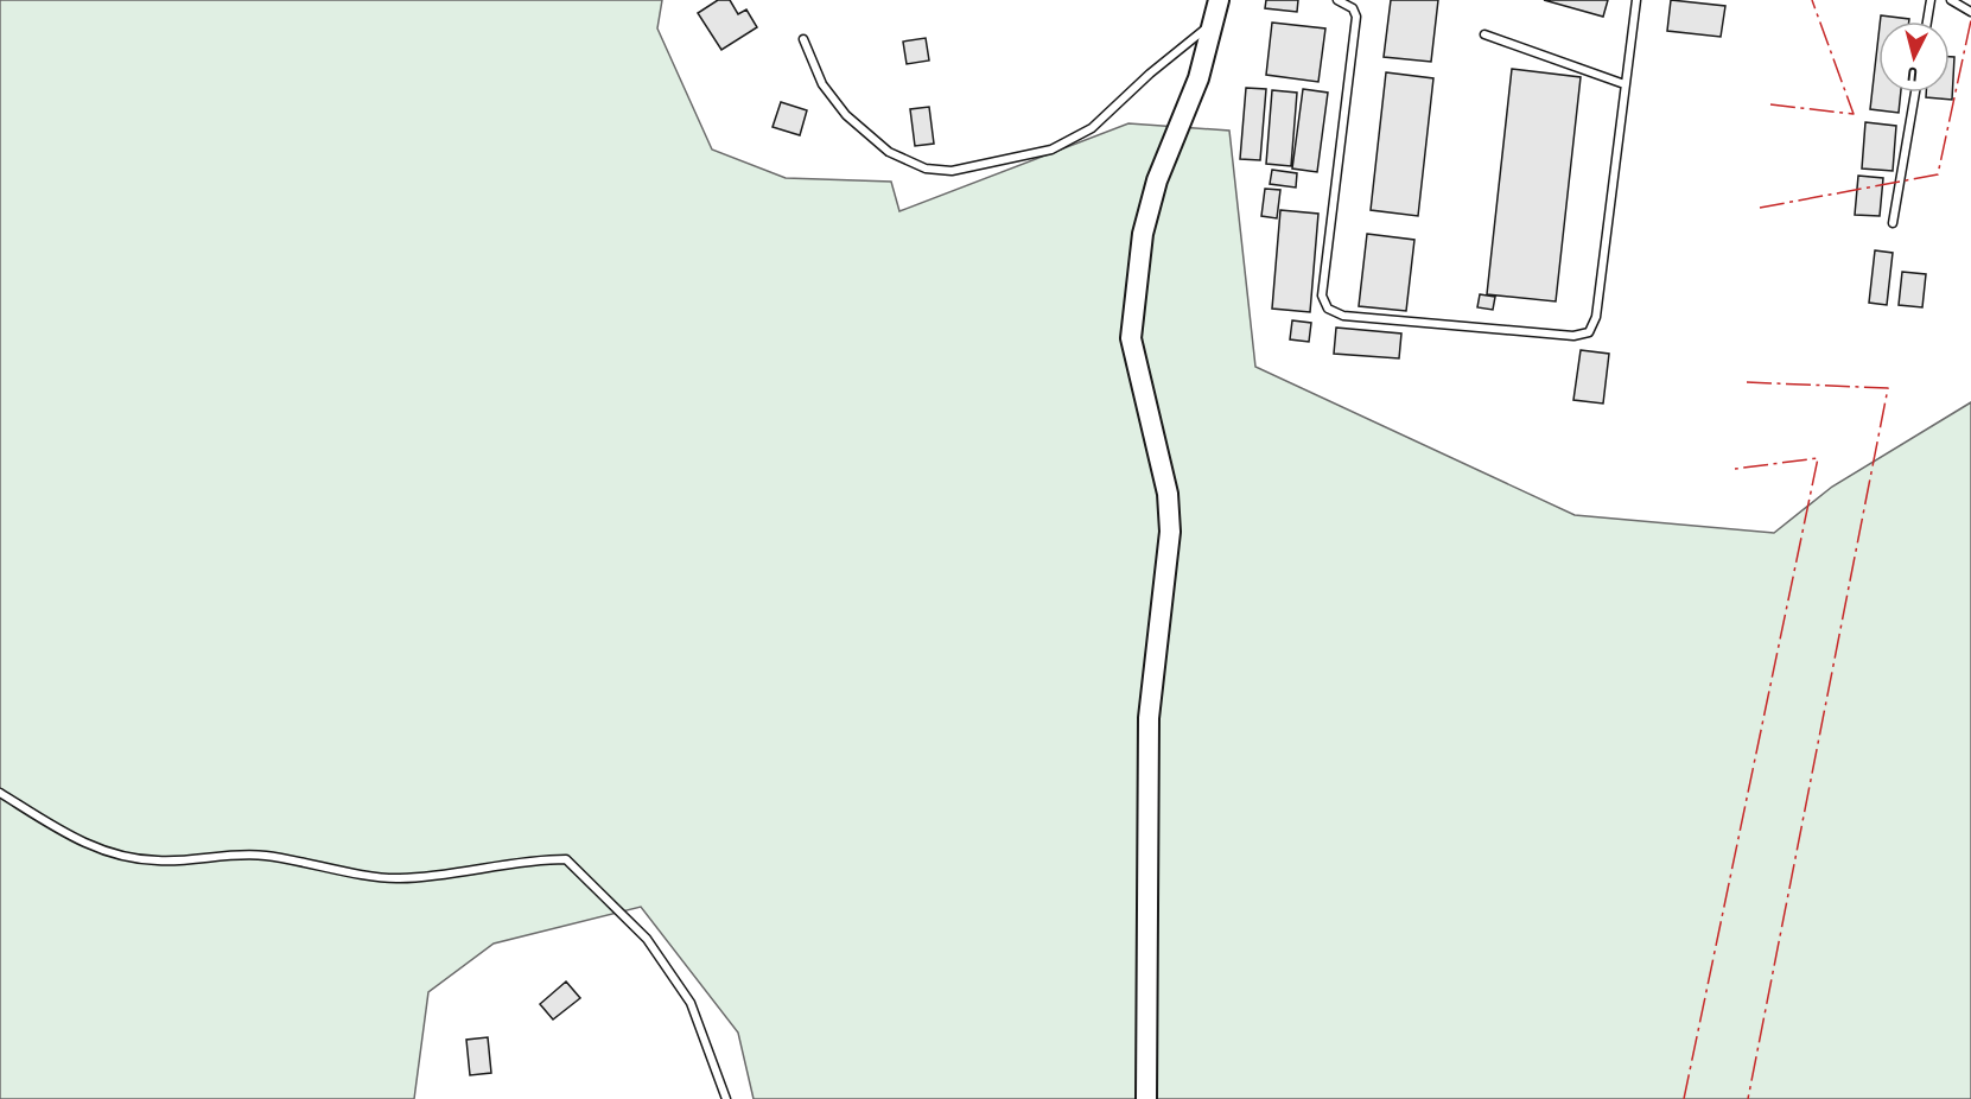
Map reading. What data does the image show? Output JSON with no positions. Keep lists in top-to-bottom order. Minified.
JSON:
{"north":"bottom"}
